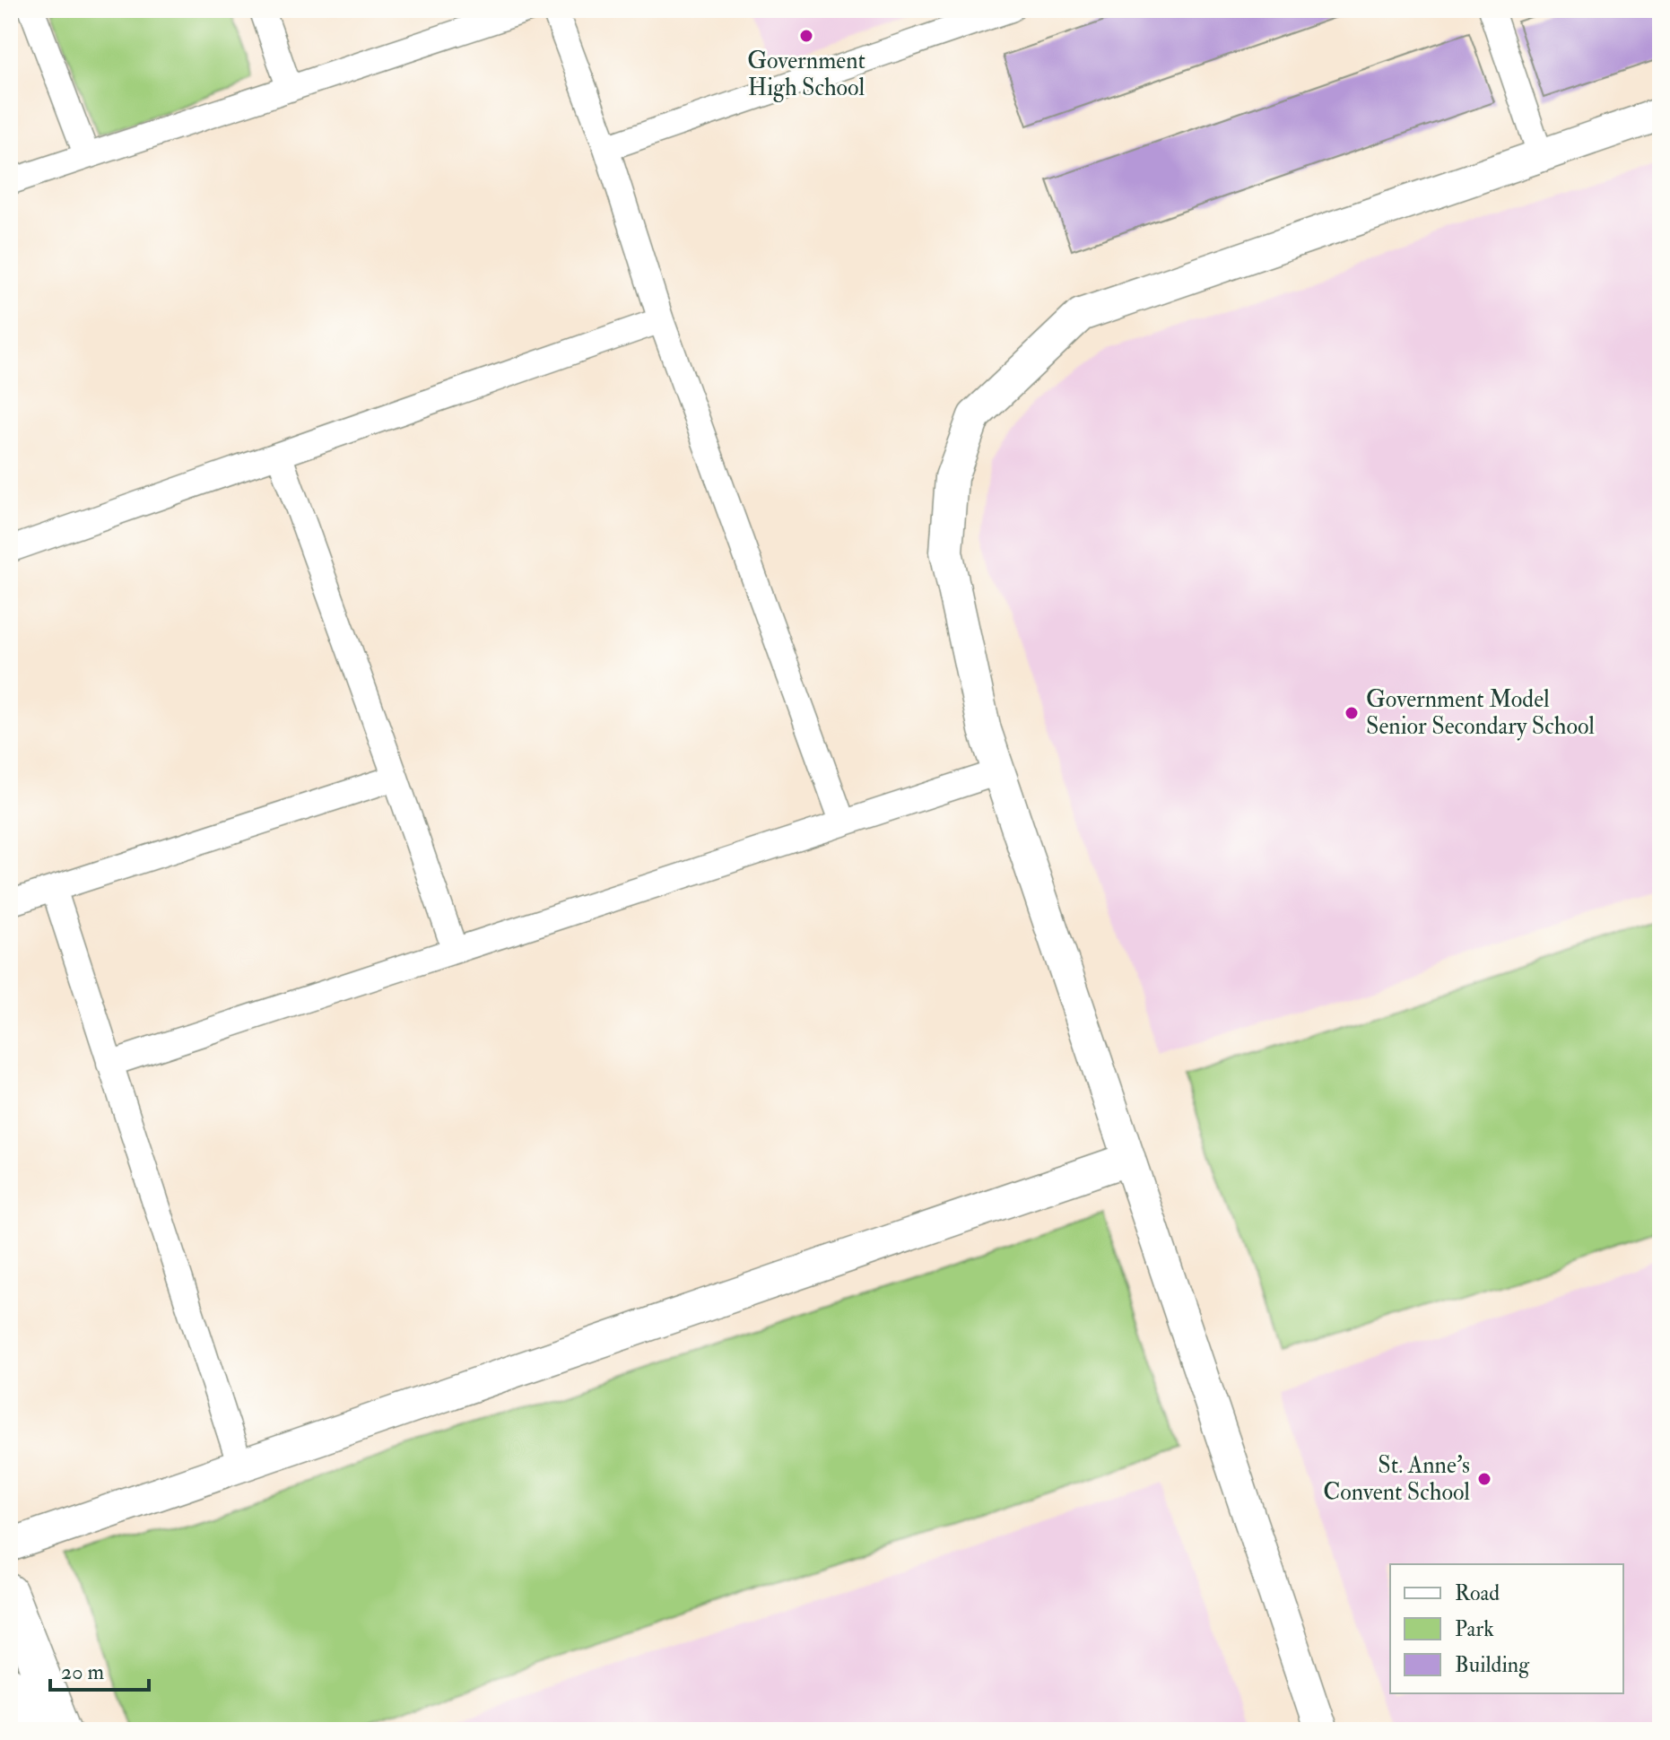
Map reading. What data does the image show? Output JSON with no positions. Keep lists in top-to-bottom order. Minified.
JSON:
{"places":["Government High School","Government Model Senior Secondary School","St. Anne's Convent School"],"legend":["Road","Park","Building"],"scale_bar":"20 m"}
